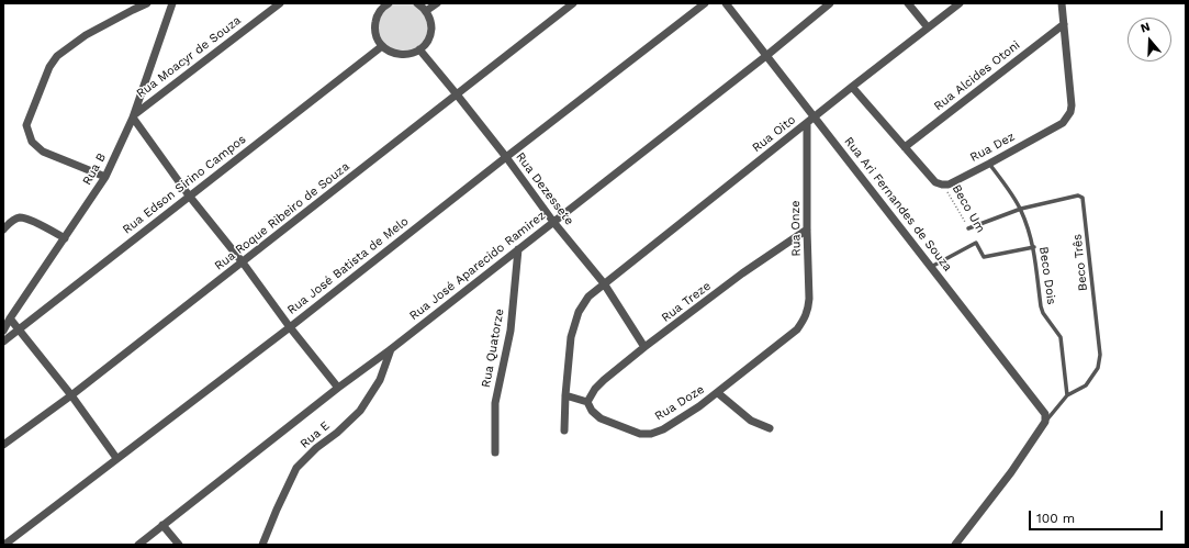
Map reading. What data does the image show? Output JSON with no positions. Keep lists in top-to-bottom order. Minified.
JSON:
{"streets":{"street":["Rua Moacyr de Souza","Rua Alcides Otoni","Rua Oito","Rua Dez","Rua B","Rua Edson Sirino Campos","Rua Dezessete","Rua Ari Fernandes de Souza","Rua Roque Ribeiro de Souza","Rua Onze","Rua José Batista de Melo","Rua José Aparecido Ramirez","Rua Treze","Rua Quatorze","Rua Doze","Rua E"],"lane":["Beco Um","Beco Três","Beco Dois"]},"crossings":[["Rua Moacyr de Souza","Rua B"],["Rua Alcides Otoni","Rua Dez"],["Rua Oito","Rua Dezessete"],["Rua Oito","Rua Ari Fernandes de Souza"],["Rua Oito","Rua Onze"],["Rua Dez","Beco Um"],["Rua Dez","Beco Dois"],["Rua Dezessete","Rua Roque Ribeiro de Souza"],["Rua Dezessete","Rua José Batista de Melo"],["Rua Dezessete","Rua José Aparecido Ramirez"],["Rua Dezessete","Rua Treze"],["Rua Ari Fernandes de Souza","Beco Um"],["Rua Ari Fernandes de Souza","Beco Três"],["Rua Ari Fernandes de Souza","Rua José Aparecido Ramirez"],["Beco Um","Beco Três"],["Beco Um","Beco Dois"],["Rua Onze","Rua Treze"],["Rua Onze","Rua Doze"],["Beco Três","Beco Dois"],["Rua José Aparecido Ramirez","Rua Quatorze"],["Rua José Aparecido Ramirez","Rua E"],["Rua Treze","Rua Doze"]],"scale_bar":"100 m","north":"top"}
